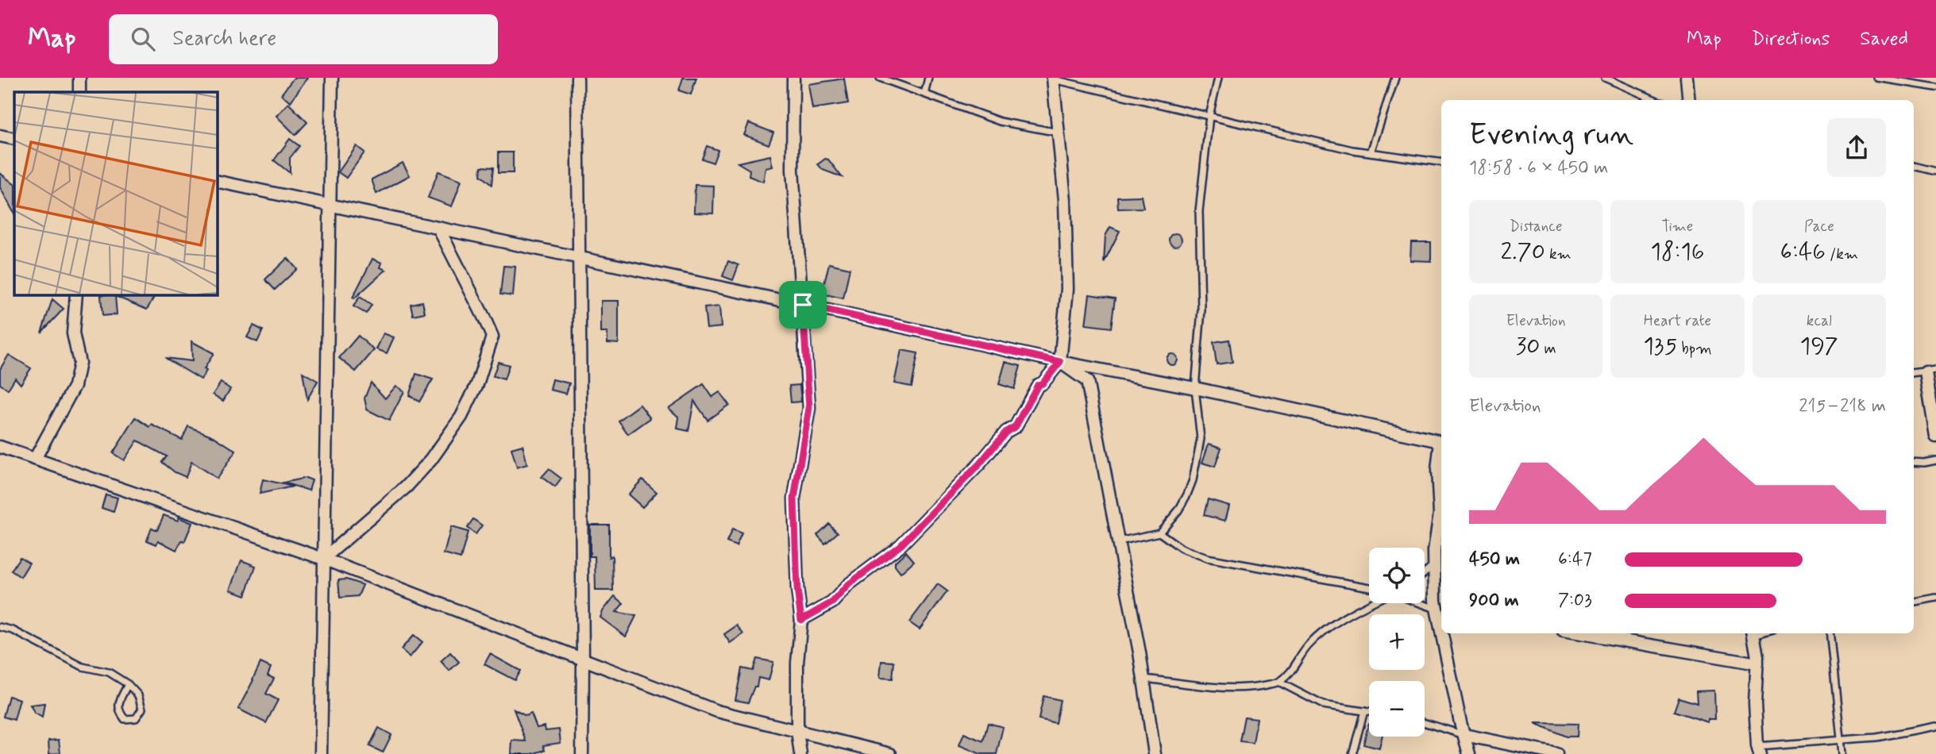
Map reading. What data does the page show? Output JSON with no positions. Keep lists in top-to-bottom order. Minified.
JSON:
{"page":{"header":"Map","search":"Search here","nav":["Map","Directions","Saved"],"heading":["Evening run","18:58 · 6 × 450 m"],"stats":[["Distance","2.70 km"],["Time","18:16"],["Pace","6:46 /km"],["Elevation","30 m"],["Heart rate","135 bpm"],["kcal","197"]],"chart":["Elevation","215–218 m"],"list":[{"name":"450 m","note":"6:47"},{"name":"900 m","note":"7:03"}],"map_buttons":["+","−"]}}
